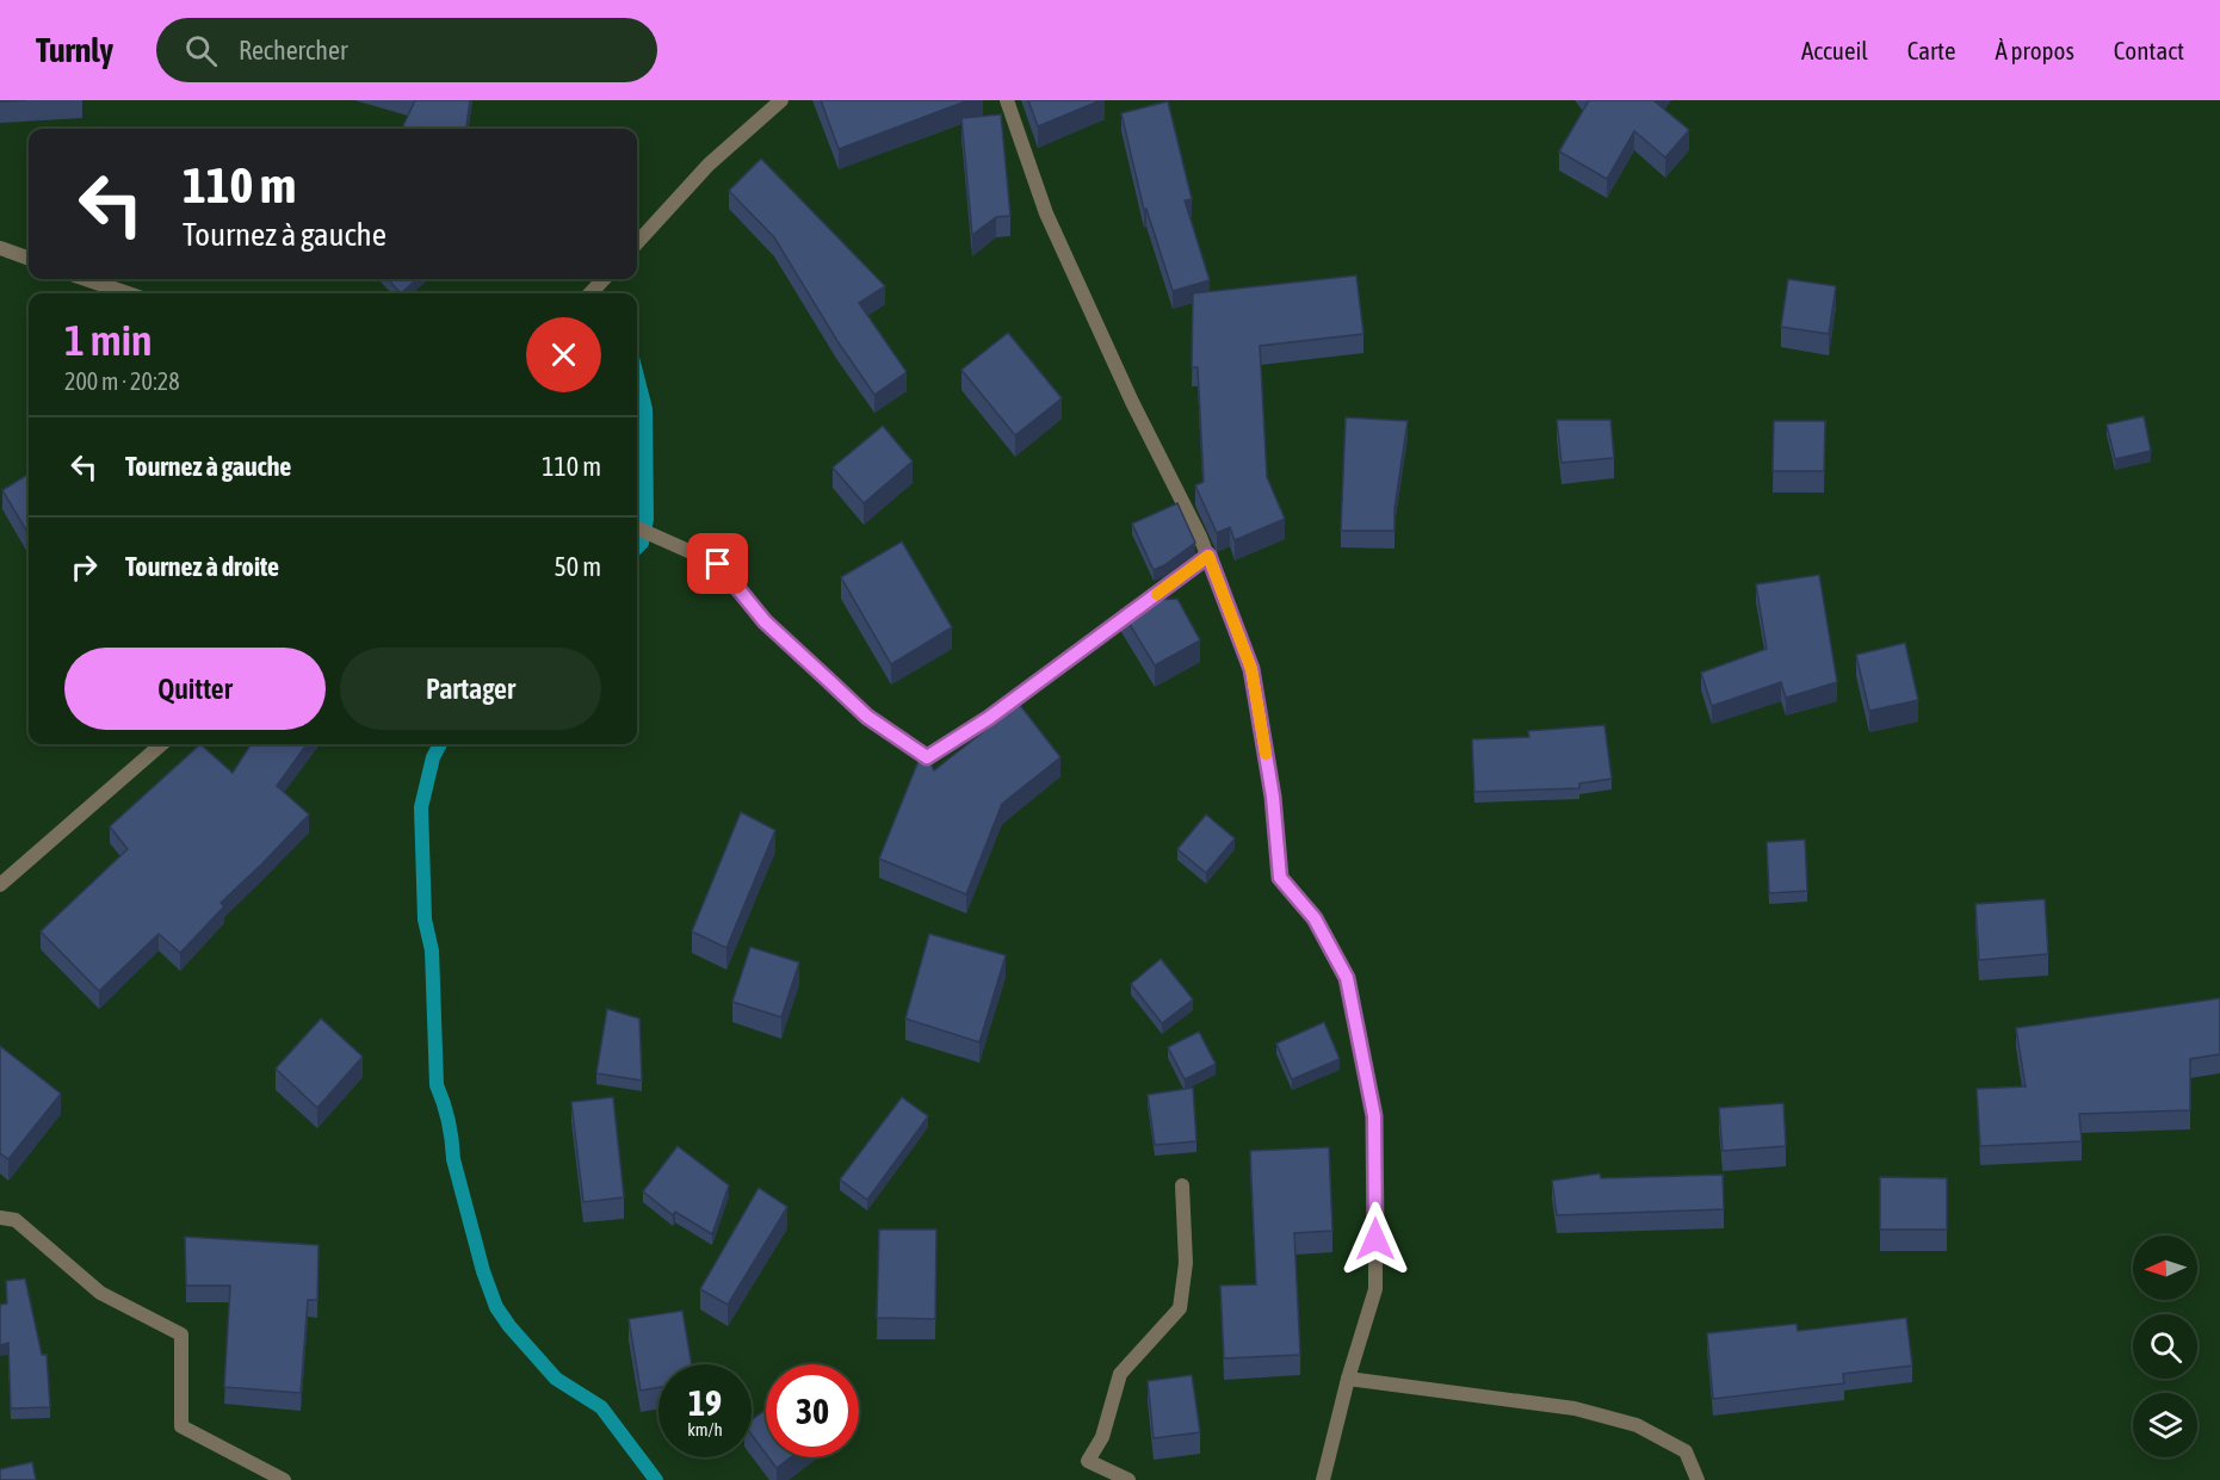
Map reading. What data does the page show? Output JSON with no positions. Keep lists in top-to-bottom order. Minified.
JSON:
{"north":"left","page":{"header":"Turnly","search":"Rechercher","nav":["Accueil","Carte","À propos","Contact"],"turn":["110 m","Tournez à gauche"],"heading":["1 min","200 m · 20:28"],"list":[{"name":"Tournez à gauche","value":"110 m"},{"name":"Tournez à droite","value":"50 m"}],"buttons":["Quitter","Partager"],"speed":"19 km/h","limit":"30"}}
